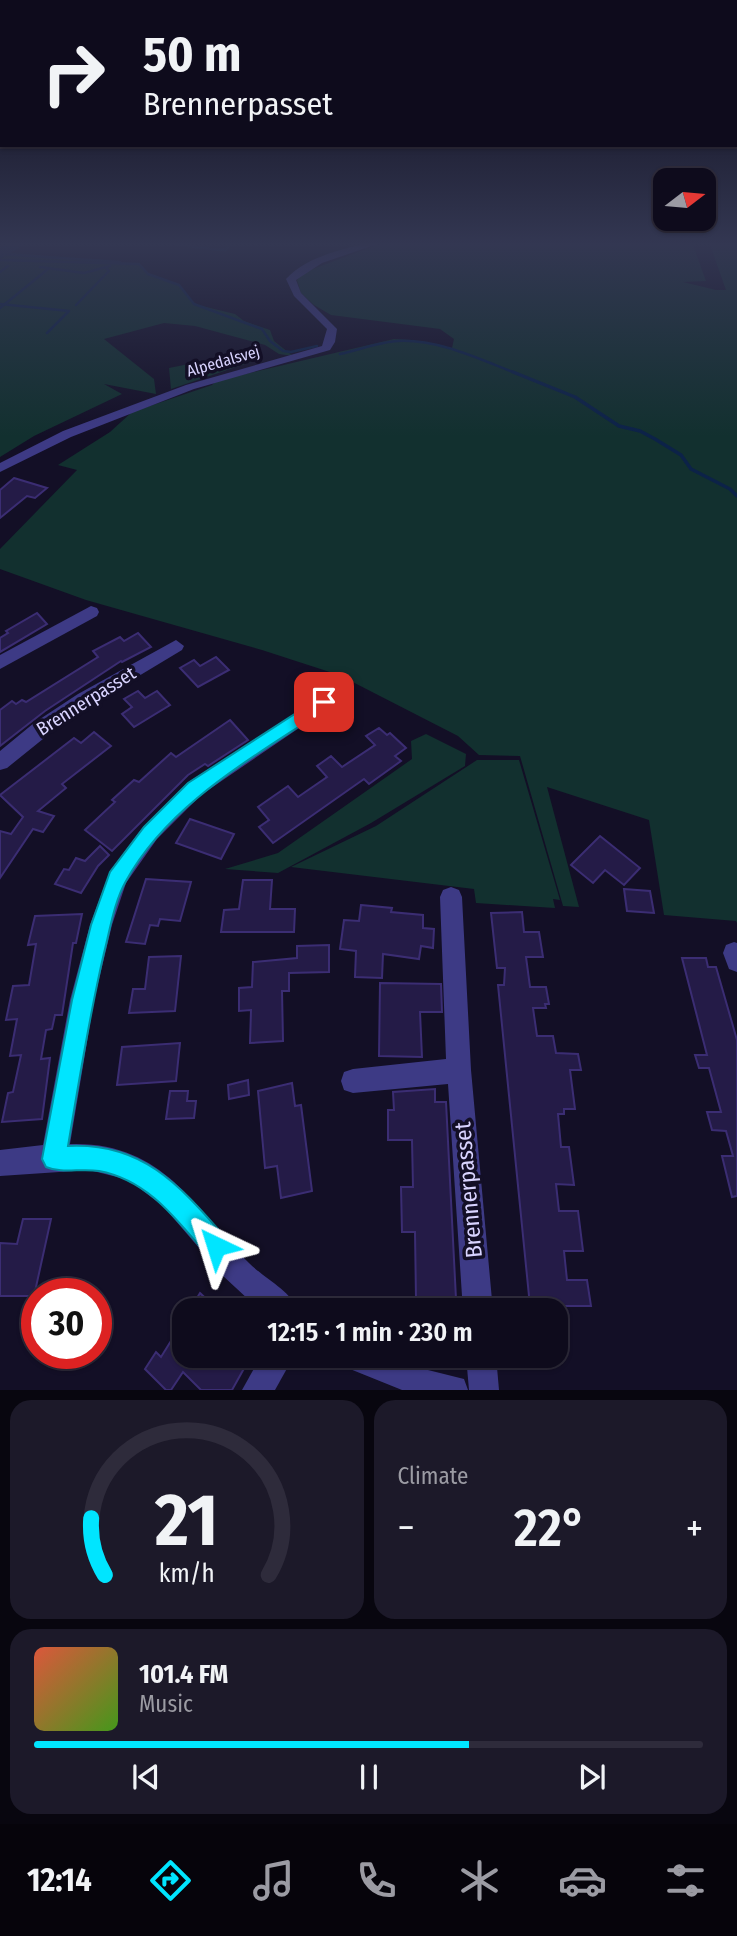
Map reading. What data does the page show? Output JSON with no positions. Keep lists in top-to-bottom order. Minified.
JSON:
{"streets":{"street":["Alpedalsvej","Brennerpasset"]},"north":"right","page":{"turn":["50 m","Brennerpasset"],"limit":"30","trip":"12:15 · 1 min · 230 m","tile":"Climate","heat":["−","22°","+"],"song":["101.4 FM","Music"],"tabs":"12:14","gauge":["21","km/h"]}}
